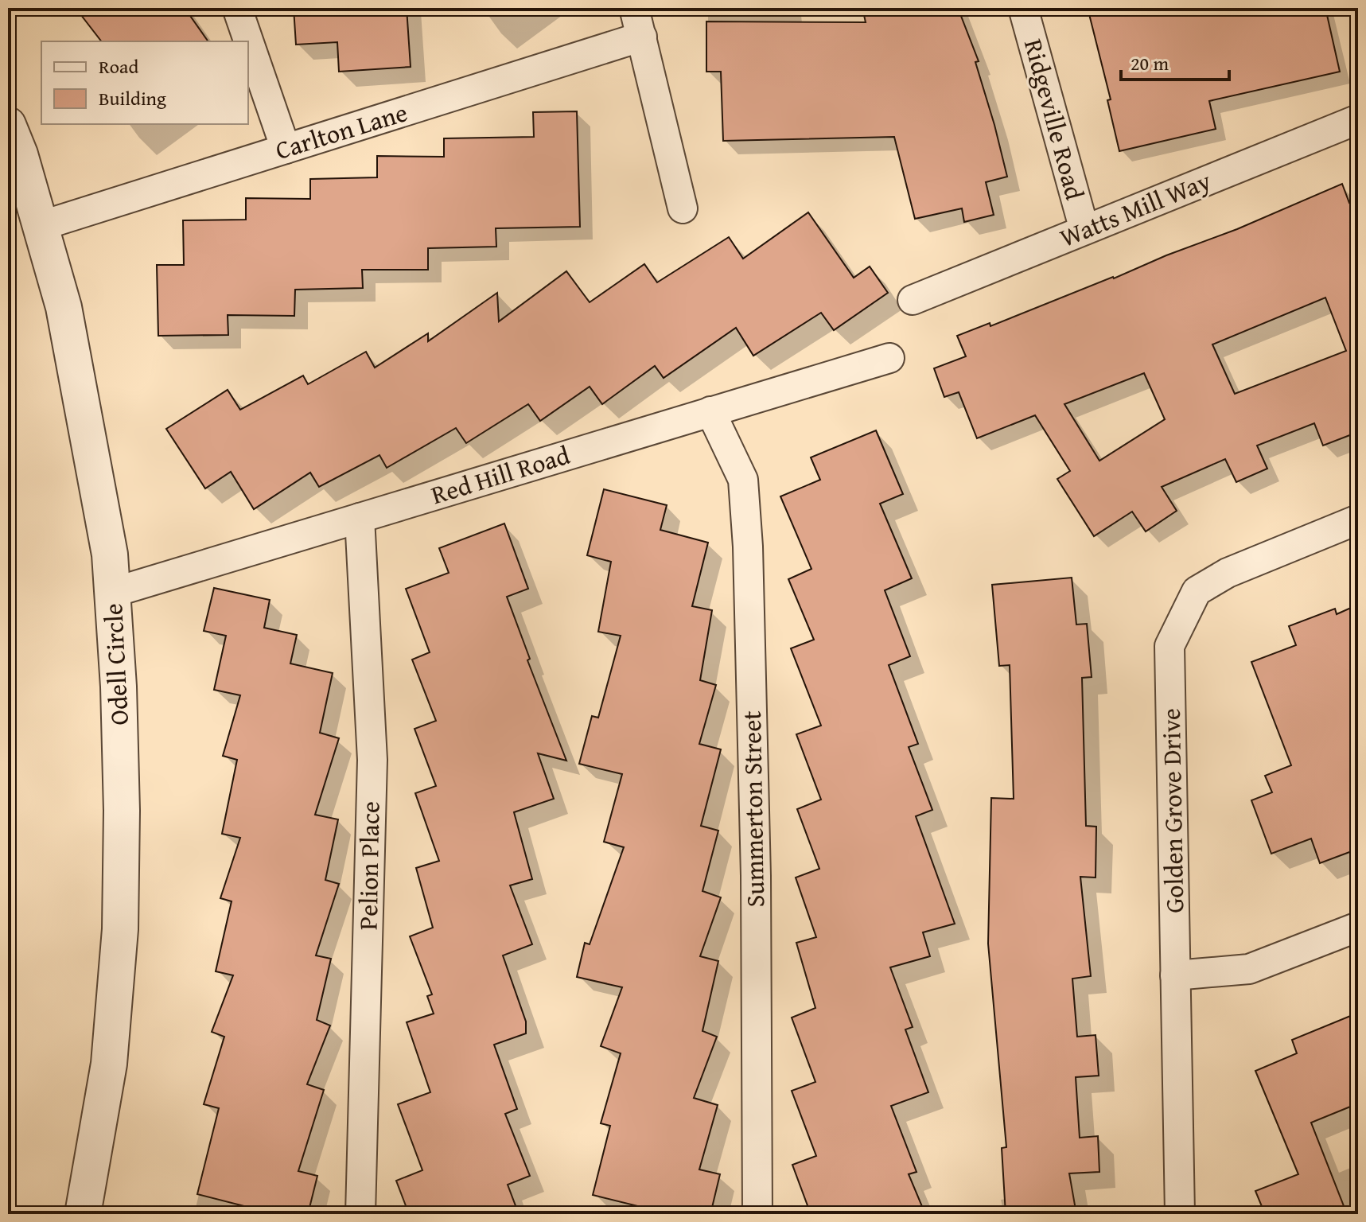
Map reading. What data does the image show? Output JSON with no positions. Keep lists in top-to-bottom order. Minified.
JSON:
{"streets":{"street":["Ridgeville Road","Carlton Lane","Watts Mill Way","Red Hill Road","Odell Circle","Summerton Street","Golden Grove Drive","Pelion Place"]},"crossings":[["Ridgeville Road","Watts Mill Way"],["Carlton Lane","Odell Circle"],["Red Hill Road","Odell Circle"],["Red Hill Road","Summerton Street"],["Red Hill Road","Pelion Place"]],"legend":["Road","Building"],"scale_bar":"20 m"}
